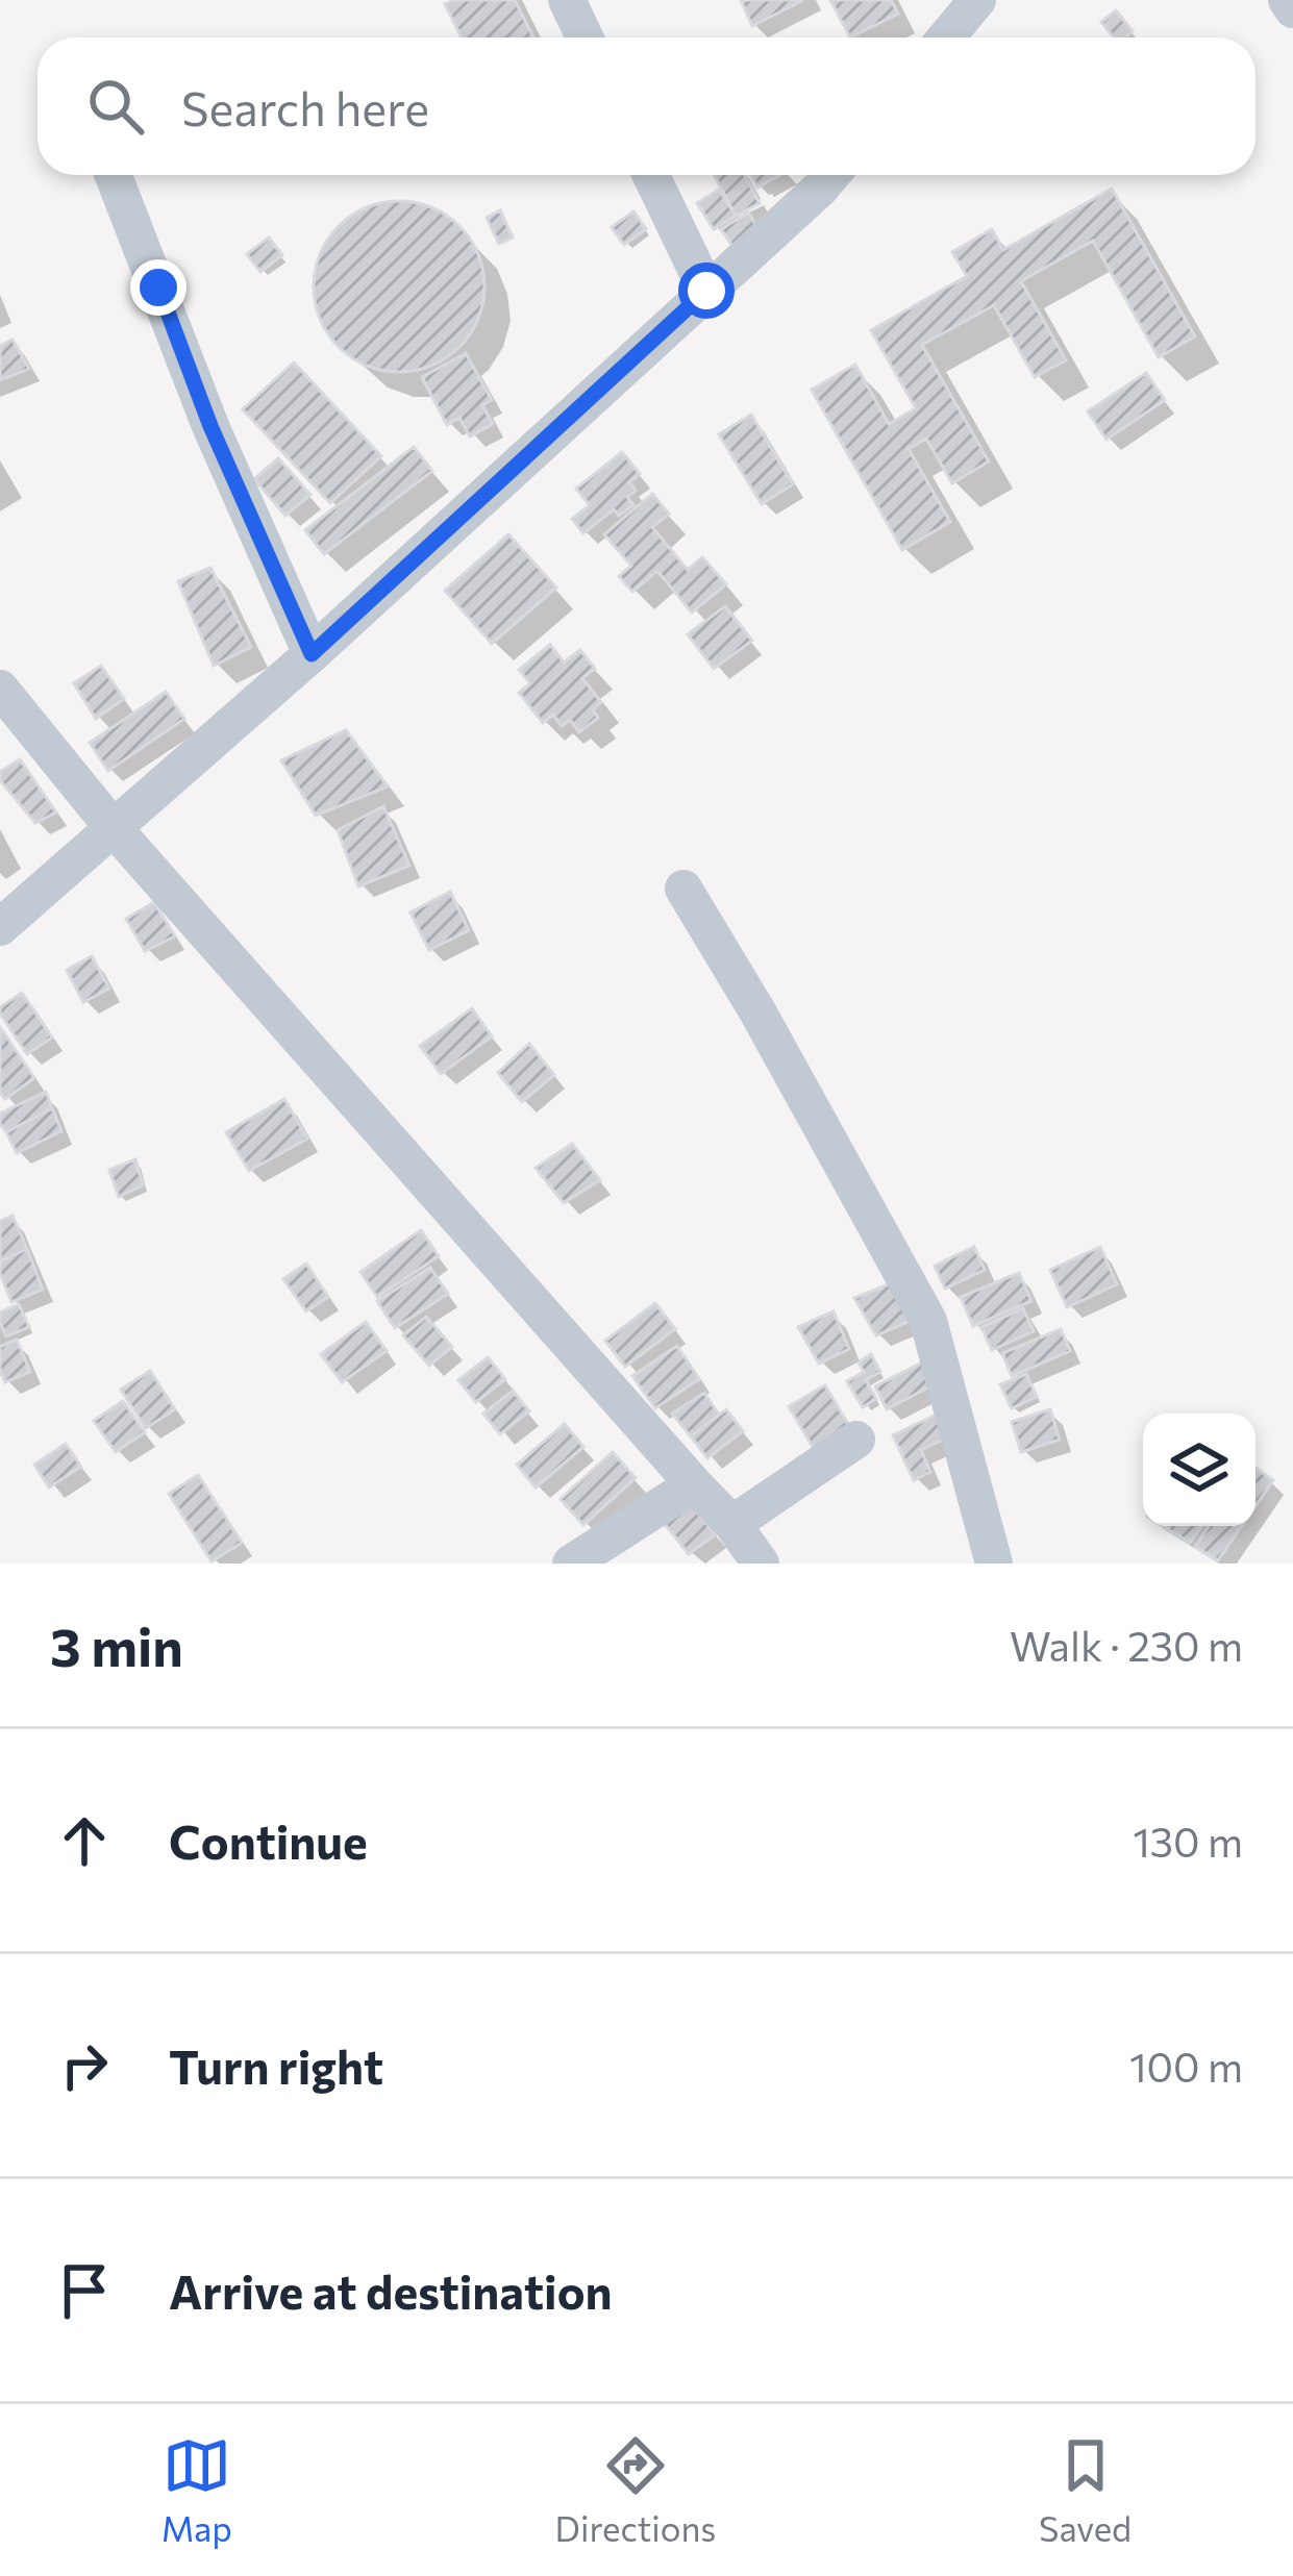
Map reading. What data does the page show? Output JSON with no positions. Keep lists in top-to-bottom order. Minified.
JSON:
{"page":{"search":"Search here","heading":["3 min","Walk · 230 m"],"list":[["Continue","130 m"],["Turn right","100 m"],"Arrive at destination"],"nav":["Map","Directions","Saved"]}}
